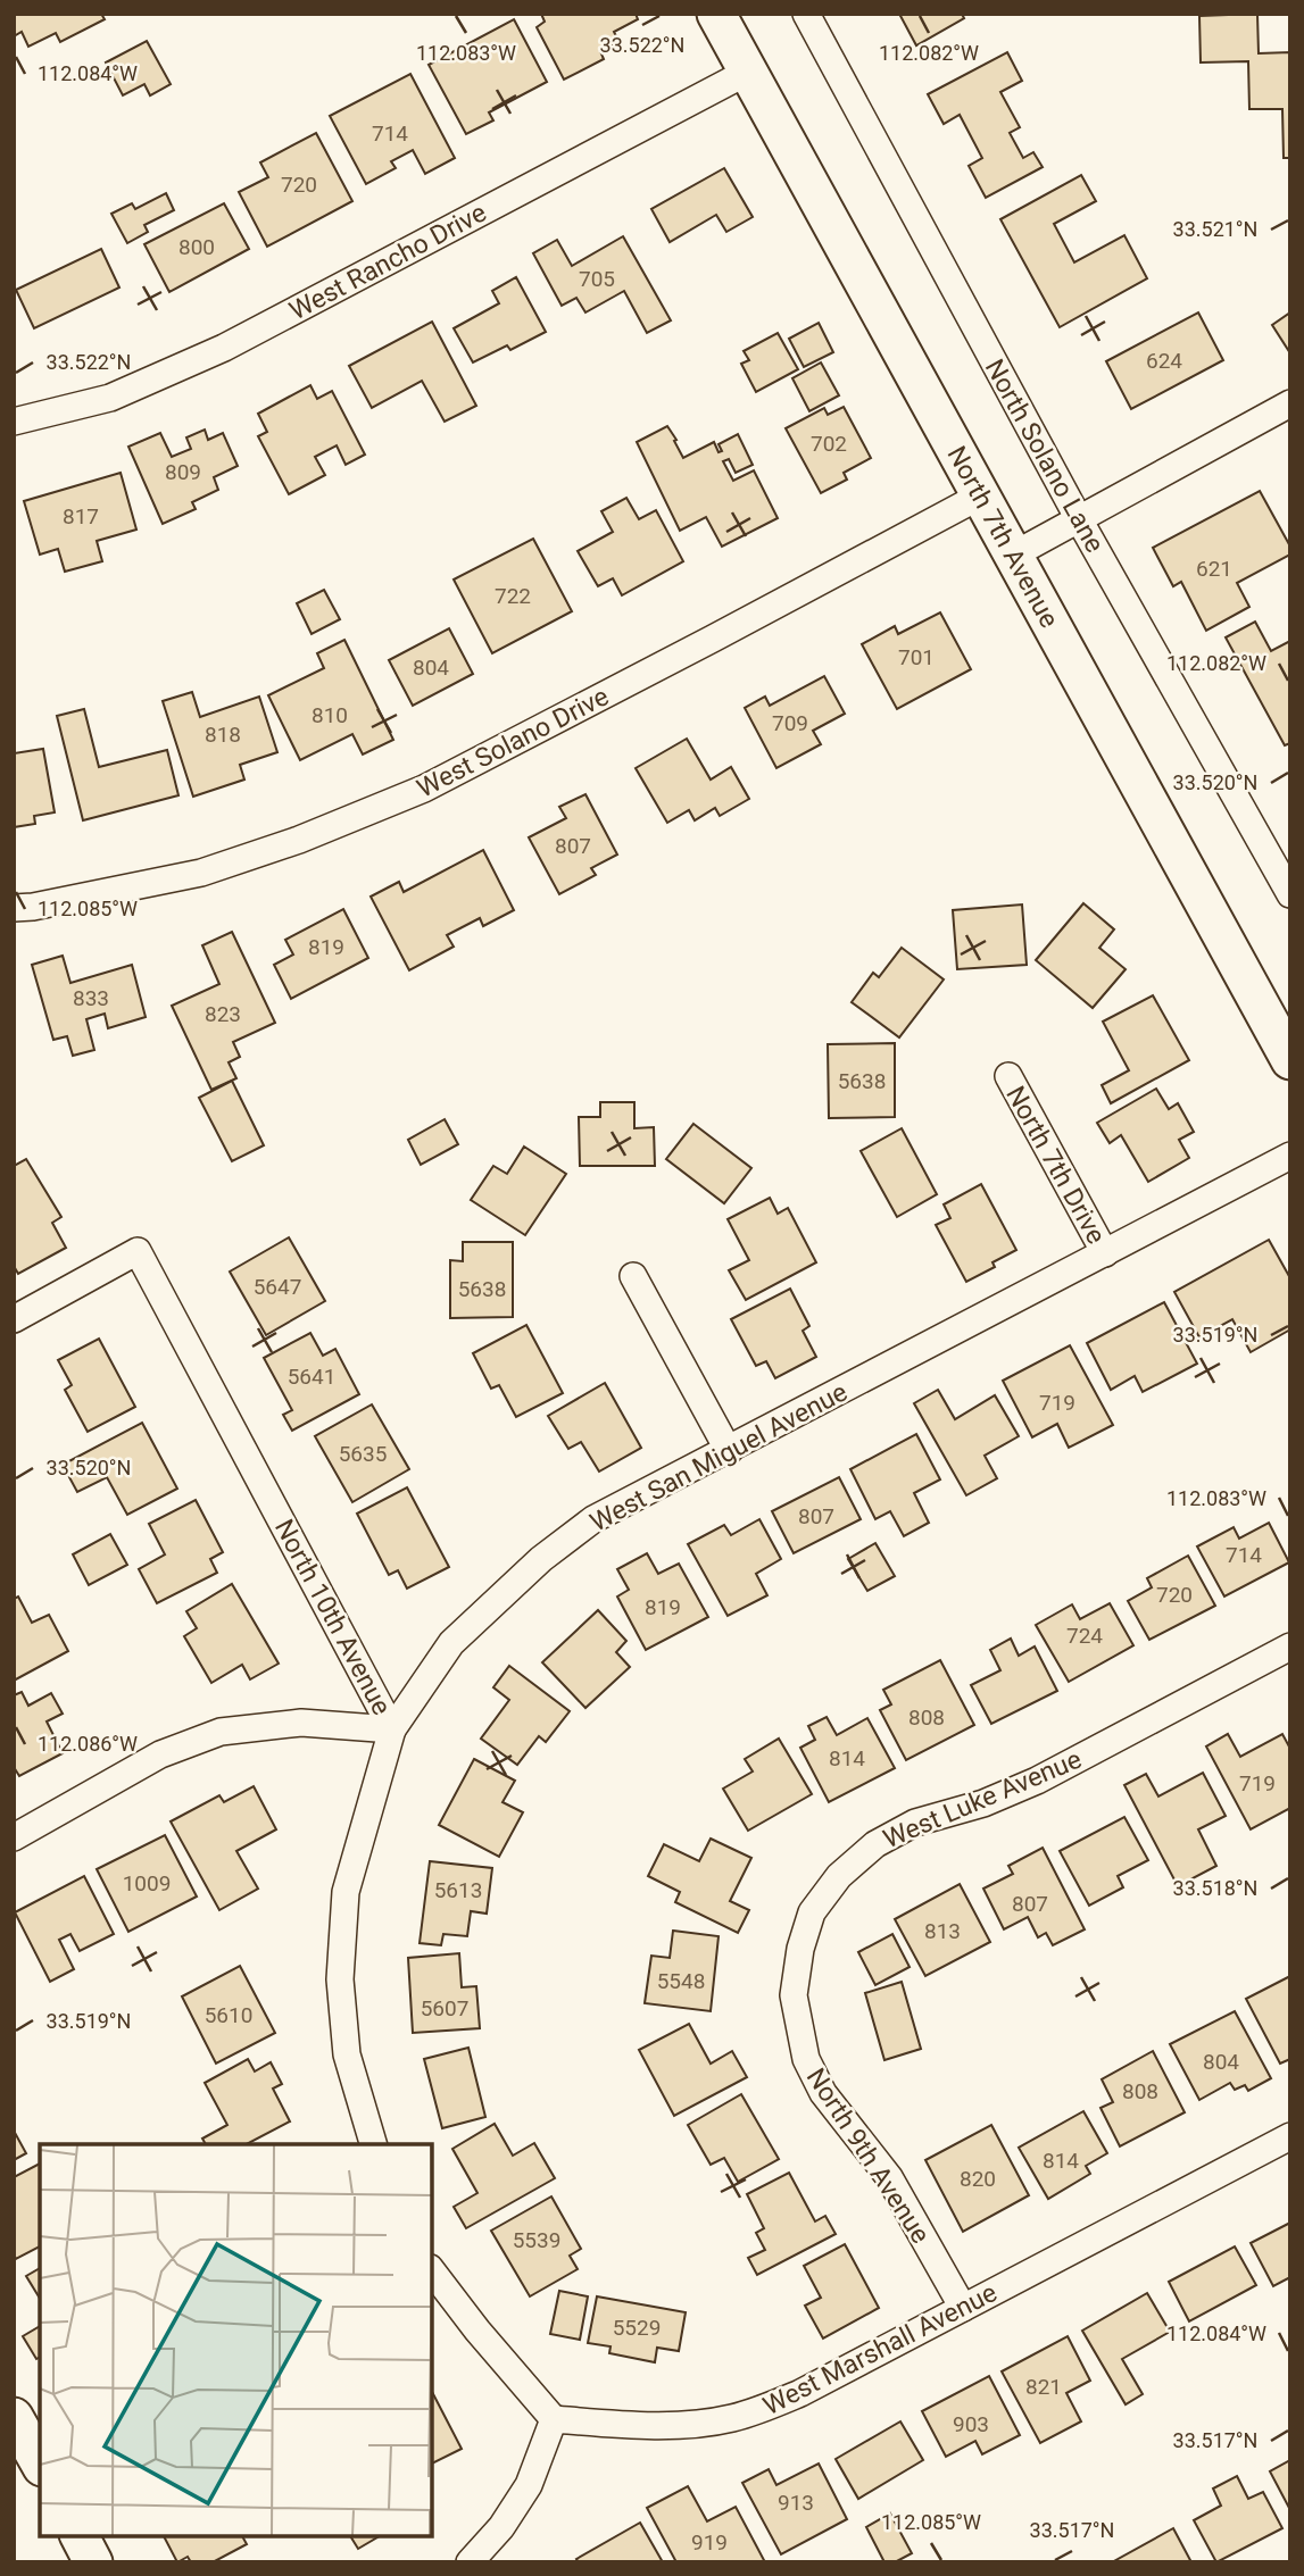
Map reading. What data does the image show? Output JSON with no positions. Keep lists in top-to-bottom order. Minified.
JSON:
{"streets":{"main road":["North 7th Avenue"],"street":["West Rancho Drive","North Solano Lane","West Solano Drive","North 7th Drive","West San Miguel Avenue","North 10th Avenue","West Luke Avenue","North 9th Avenue","West Marshall Avenue"]},"crossings":[["West Rancho Drive","North 7th Avenue"],["North 7th Avenue","West Solano Drive"],["North 7th Drive","West San Miguel Avenue"],["West San Miguel Avenue","North 10th Avenue"],["West Luke Avenue","North 9th Avenue"],["North 9th Avenue","West Marshall Avenue"]],"house_numbers":["714","720","800","705","624","702","809","817","621","722","701","804","810","709","818","807","819","833","823","5638","5647","5638","5641","719","5635","807","714","720","819","724","808","814","719","1009","5613","807","813","5548","5607","5610","804","808","814","820","5539","5529","821","903","913","919"],"coordinates":["33.522°N","112.083°W","112.082°W","112.084°W","33.521°N","33.520°N","112.085°W","33.519°N","112.086°W","33.518°N","33.517°N"]}
